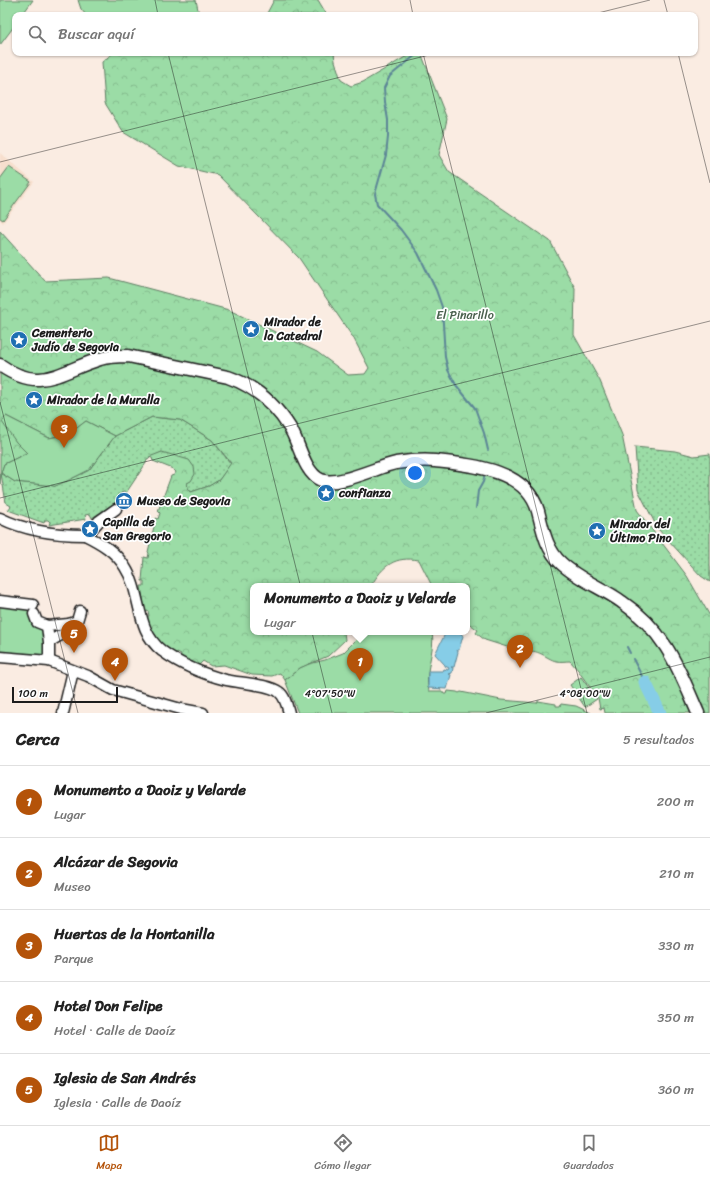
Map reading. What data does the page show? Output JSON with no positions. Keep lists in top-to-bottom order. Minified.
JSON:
{"parks":["El Pinarillo"],"places":{"place":["Mirador de la Catedral","Cementerio Judío de Segovia","Mirador de la Muralla","confianza","Capilla de San Gregorio","Mirador del Último Pino"],"museum":["Museo de Segovia"]},"scale_bar":"100 m","page":{"search":"Buscar aquí","pins":["3","5","2","1","4"],"popup":["Monumento a Daoiz y Velarde","Lugar"],"scale":"100 m","heading":["Cerca","5 resultados"],"list":[{"mark":"1","name":"Monumento a Daoiz y Velarde","note":"Lugar","value":"200 m"},{"mark":"2","name":"Alcázar de Segovia","note":"Museo","value":"210 m"},{"mark":"3","name":"Huertas de la Hontanilla","note":"Parque","value":"330 m"},{"mark":"4","name":"Hotel Don Felipe","note":"Hotel · Calle de Daoíz","value":"350 m"},{"mark":"5","name":"Iglesia de San Andrés","note":"Iglesia · Calle de Daoíz","value":"360 m"}],"nav":["Mapa","Cómo llegar","Guardados"]},"coordinates":["4°07'50\"W","4°08'00\"W"]}
